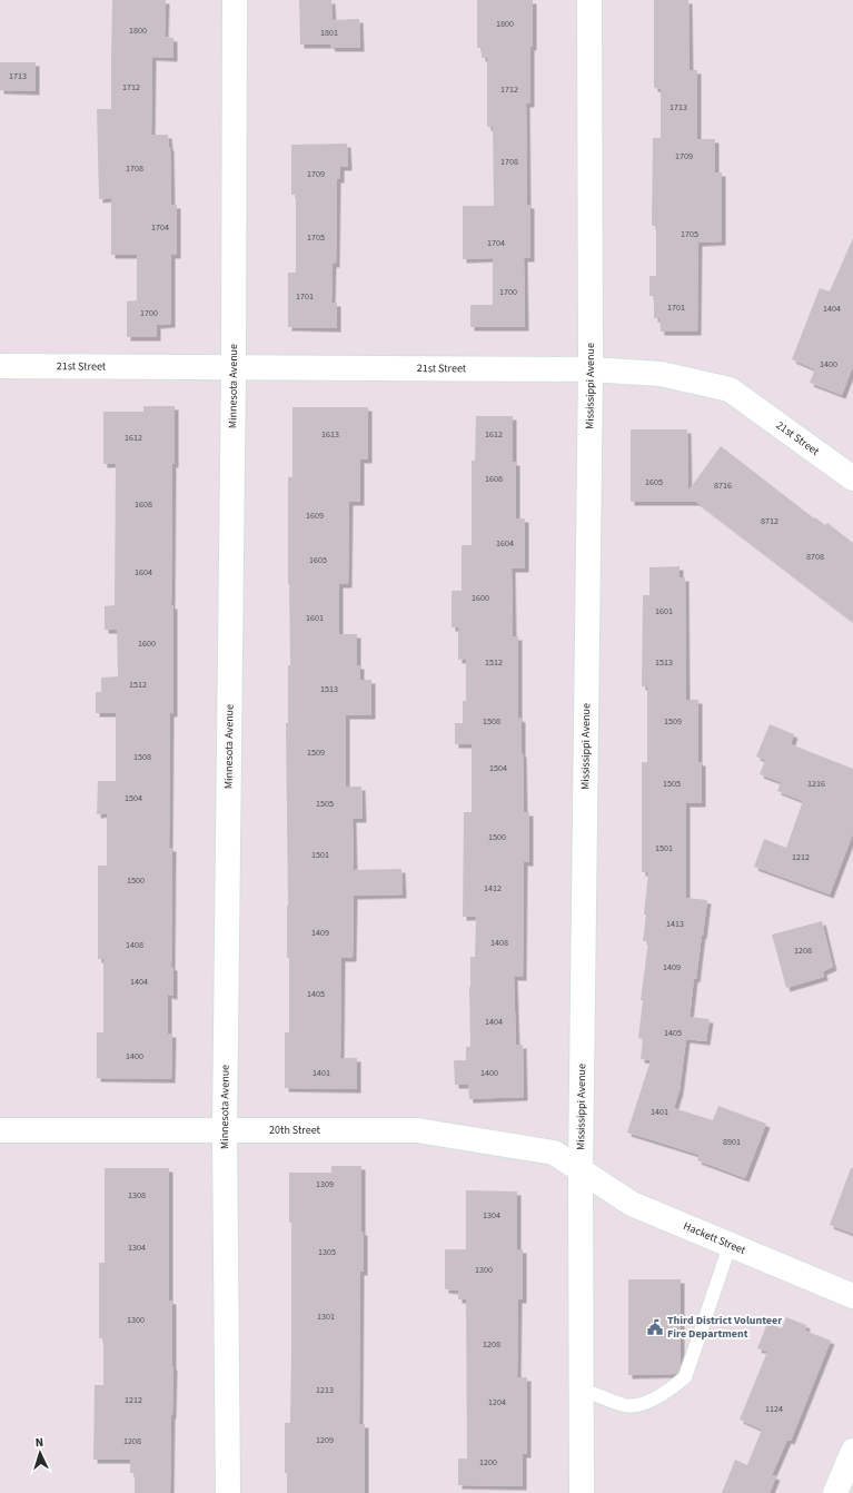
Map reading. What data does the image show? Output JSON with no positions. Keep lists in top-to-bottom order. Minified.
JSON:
{"streets":{"street":["21st Street","Minnesota Avenue","Mississippi Avenue","20th Street","Hackett Street"]},"crossings":[["21st Street","Minnesota Avenue"],["21st Street","Mississippi Avenue"],["Minnesota Avenue","20th Street"],["Mississippi Avenue","20th Street"],["Mississippi Avenue","Hackett Street"],["20th Street","Hackett Street"]],"places":{"public building":["Third District Volunteer Fire Department"]},"house_numbers":["1800","1800","1801","1713","1712","1712","1713","1709","1708","1708","1709","1704","1705","1705","1704","1700","1701","1701","1404","1700","1400","1613","1612","1612","1608","1605","8716","1608","1609","8712","1604","8708","1605","1604","1600","1601","1601","1600","1512","1513","1512","1513","1508","1509","1509","1508","1504","1505","1216","1504","1505","1500","1501","1501","1212","1500","1412","1413","1409","1408","1408","1208","1409","1404","1405","1404","1405","1400","1401","1400","1401","8901","1309","1308","1304","1304","1305","1300","1301","1300","1208","1213","1212","1204","1124","1209","1208","1200"],"north":"top"}
